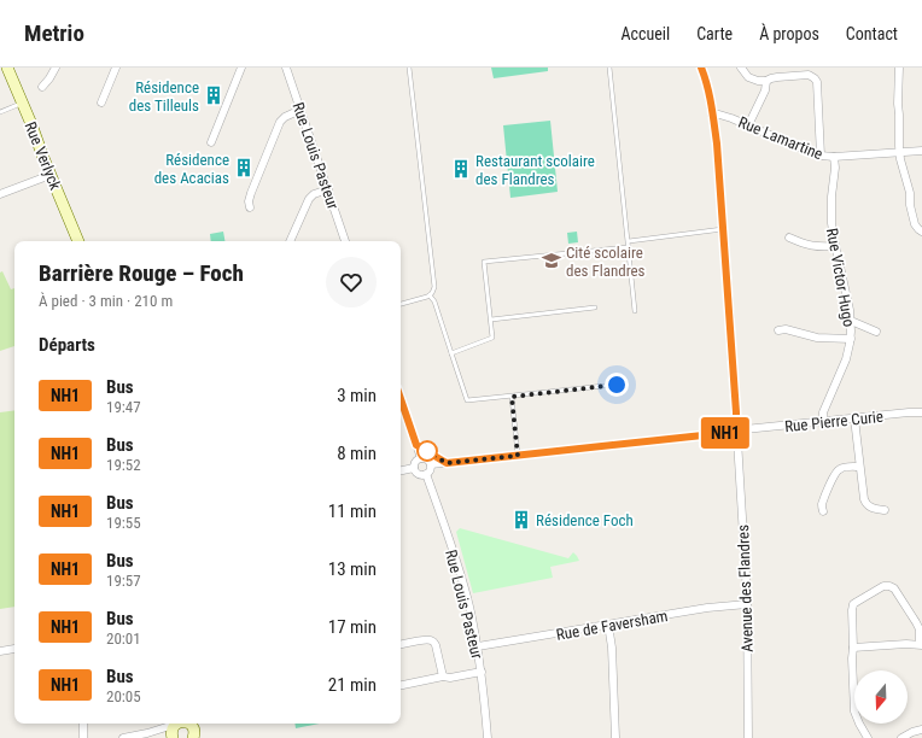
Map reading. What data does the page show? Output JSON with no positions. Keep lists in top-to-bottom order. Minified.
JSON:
{"streets":{"street":["Rue Lamartine","Rue Verlyck","Rue Louis Pasteur","Rue Victor Hugo","Rue Pierre Curie","Avenue des Flandres","Rue de Faversham"]},"crossings":[["Rue Lamartine","Rue Victor Hugo"],["Rue Louis Pasteur","Rue de Faversham"],["Rue Victor Hugo","Rue Pierre Curie"],["Rue Pierre Curie","Avenue des Flandres"],["Avenue des Flandres","Rue de Faversham"]],"places":{"building":["Résidence des Tilleuls","Résidence des Acacias","Restaurant scolaire des Flandres","Résidence Foch"],"school or university":["Cité scolaire des Flandres"]},"lines":["bus line NH1"],"north":"bottom","page":{"header":"Metrio","nav":["Accueil","Carte","À propos","Contact"],"on_map":"NH1","heading":[["Barrière Rouge – Foch","À pied · 3 min · 210 m"],"Départs"],"list":[{"mark":"NH1","name":"Bus","note":"19:47","value":"3 min"},{"mark":"NH1","name":"Bus","note":"19:52","value":"8 min"},{"mark":"NH1","name":"Bus","note":"19:55","value":"11 min"},{"mark":"NH1","name":"Bus","note":"19:57","value":"13 min"},{"mark":"NH1","name":"Bus","note":"20:01","value":"17 min"},{"mark":"NH1","name":"Bus","note":"20:05","value":"21 min"}]}}
